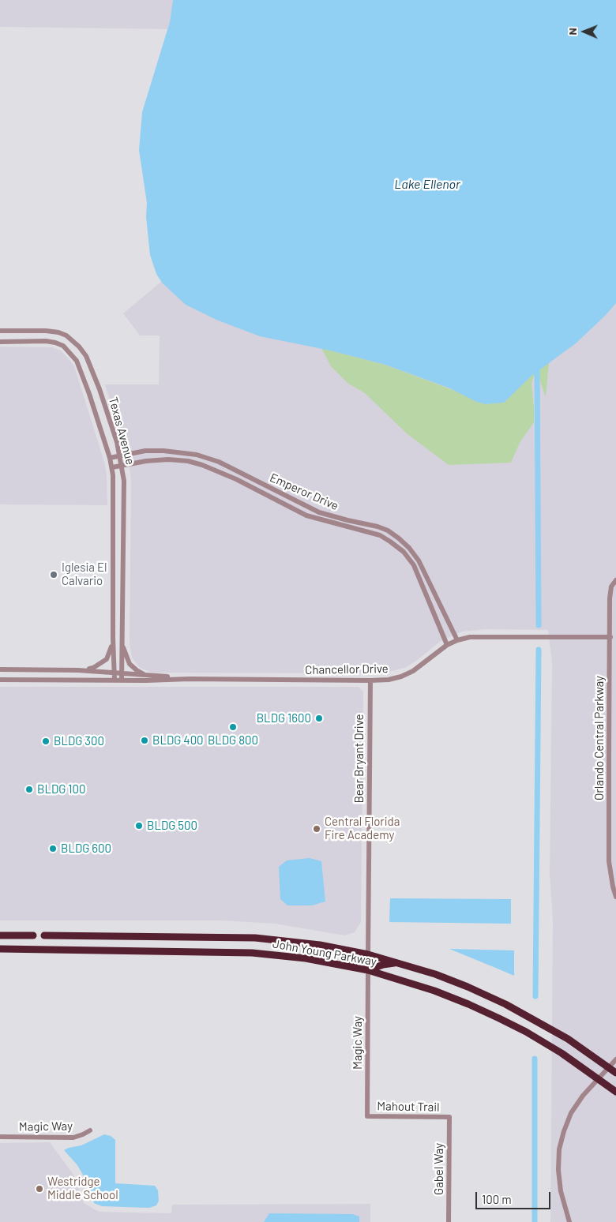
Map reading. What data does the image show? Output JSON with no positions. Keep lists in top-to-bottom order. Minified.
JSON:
{"streets":{"highway":["John Young Parkway"],"street":["Texas Avenue","Emperor Drive","Chancellor Drive","Orlando Central Parkway","Bear Bryant Drive","Magic Way","Mahout Trail","Gabel Way"]},"crossings":[["Texas Avenue","Emperor Drive"],["Texas Avenue","Chancellor Drive"],["Emperor Drive","Chancellor Drive"],["Chancellor Drive","Orlando Central Parkway"],["Chancellor Drive","Bear Bryant Drive"],["Bear Bryant Drive","John Young Parkway"],["John Young Parkway","Magic Way"],["Magic Way","Mahout Trail"],["Mahout Trail","Gabel Way"]],"water":["Lake Ellenor"],"places":["Iglesia El Calvario","BLDG 1600","BLDG 800","BLDG 400","BLDG 300","BLDG 100","BLDG 500","Central Florida Fire Academy","BLDG 600","Westridge Middle School"],"scale_bar":"100 m","north":"left"}
